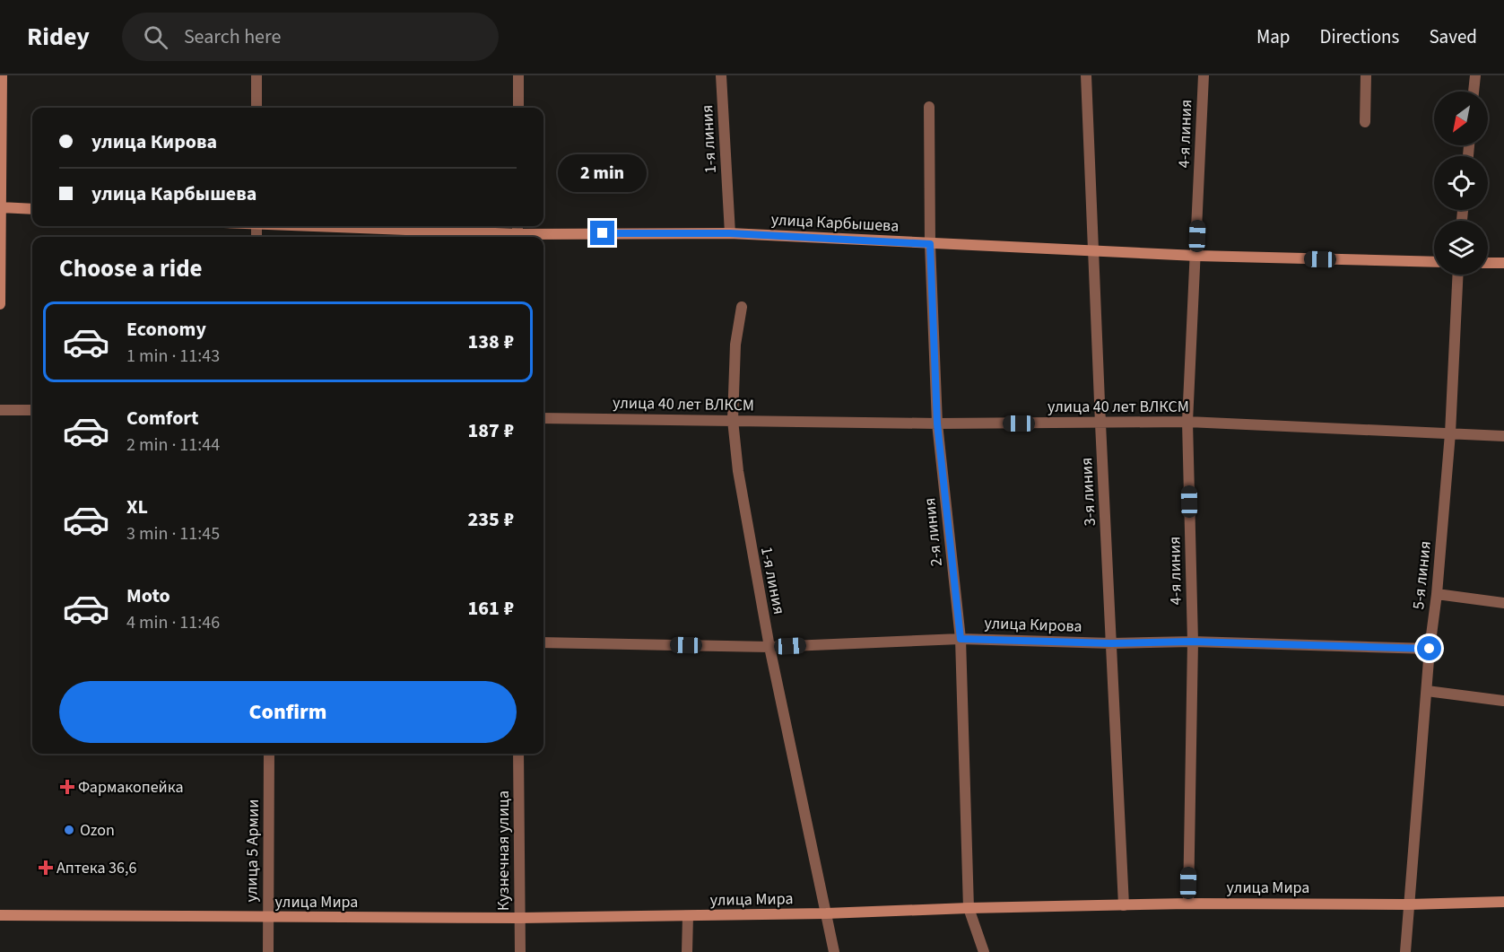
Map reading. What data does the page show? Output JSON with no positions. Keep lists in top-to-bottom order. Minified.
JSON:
{"streets":{"main road":["улица Карбышева","улица Мира"],"street":["4-я линия","1-я линия","улица 40 лет ВЛКСМ","3-я линия","2-я линия","5-я линия","улица Кирова","улица 5 Армии","Кузнечная улица"]},"crossings":[["4-я линия","улица Карбышева"],["4-я линия","улица 40 лет ВЛКСМ"],["4-я линия","улица Кирова"],["4-я линия","улица Мира"],["1-я линия","улица Карбышева"],["1-я линия","улица 40 лет ВЛКСМ"],["1-я линия","улица Кирова"],["1-я линия","улица Мира"],["улица Карбышева","3-я линия"],["улица Карбышева","2-я линия"],["улица 40 лет ВЛКСМ","3-я линия"],["улица 40 лет ВЛКСМ","2-я линия"],["улица 40 лет ВЛКСМ","5-я линия"],["3-я линия","улица Кирова"],["3-я линия","улица Мира"],["2-я линия","улица Кирова"],["2-я линия","улица Мира"],["5-я линия","улица Кирова"],["5-я линия","улица Мира"],["улица 5 Армии","улица Мира"],["Кузнечная улица","улица Мира"]],"places":{"health":["Фармакопейка","Аптека 36,6"],"other":["Ozon"]},"north":"bottom left","page":{"header":"Ridey","search":"Search here","nav":["Map","Directions","Saved"],"banner":["улица Кирова","улица Карбышева"],"bubble":"2 min","heading":"Choose a ride","list":[{"name":"Economy","note":"1 min · 11:43","value":"138 ₽"},{"name":"Comfort","note":"2 min · 11:44","value":"187 ₽"},{"name":"XL","note":"3 min · 11:45","value":"235 ₽"},{"name":"Moto","note":"4 min · 11:46","value":"161 ₽"}],"buttons":"Confirm"}}
